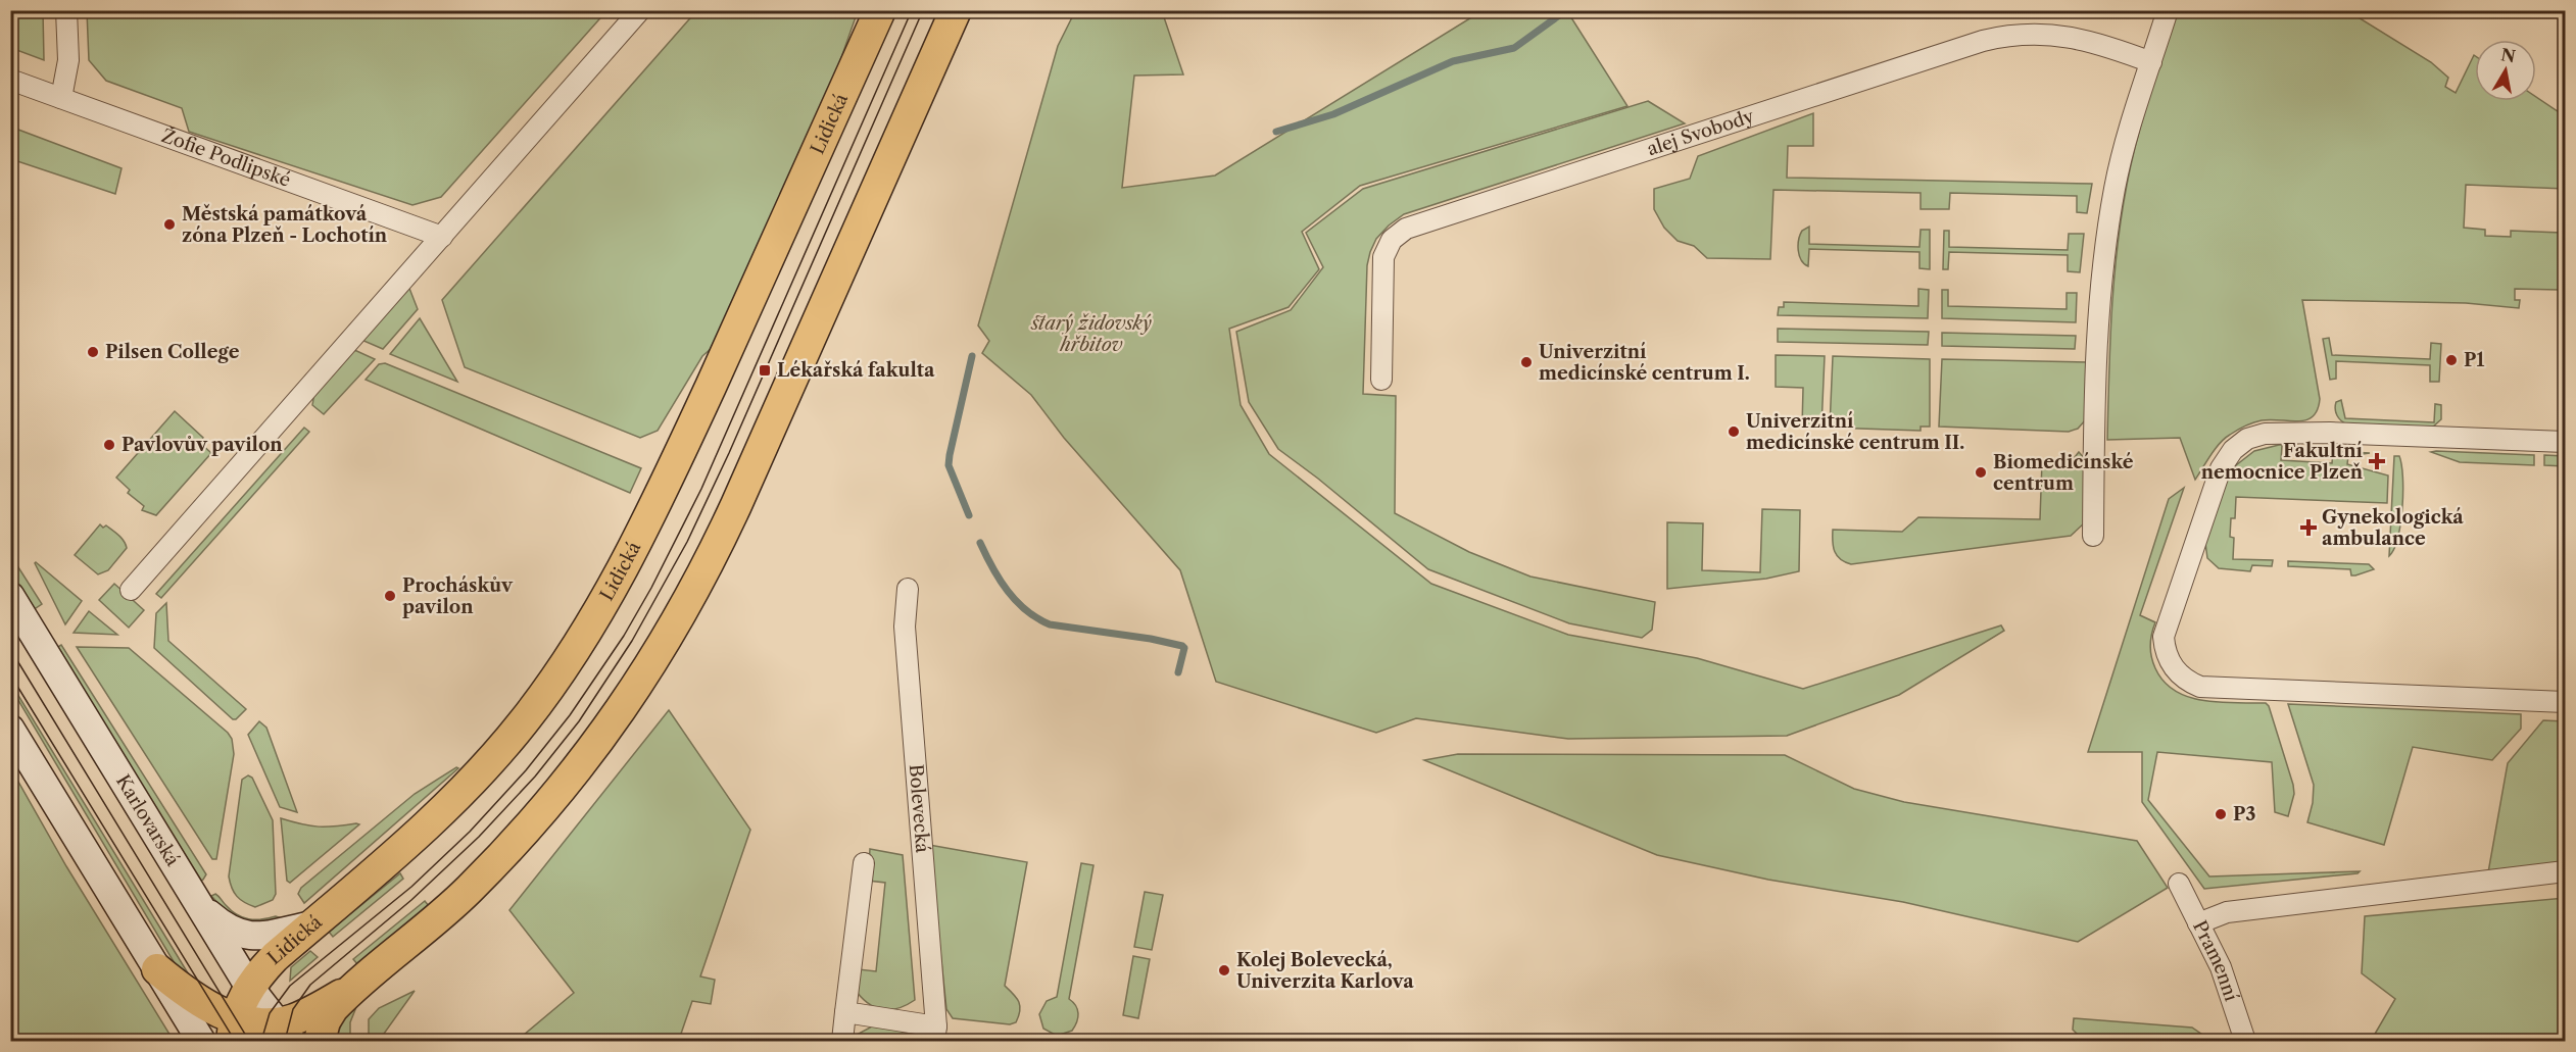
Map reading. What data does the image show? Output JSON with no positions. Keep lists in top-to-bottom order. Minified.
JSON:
{"streets":{"main road":["Lidická","Karlovarská"],"street":["alej Svobody","Žofie Podlipské","Bolevecká","Pramenní"]},"crossings":[["Lidická","Karlovarská"]],"parks":["starý židovský hřbitov"],"places":{"other":["Městská památková zóna Plzeň - Lochotín","Pilsen College","P1","Univerzitní medicínské centrum I.","Univerzitní medicínské centrum II.","Pavlovův pavilon","Biomedicínské centrum","Procháskův pavilon","P3","Kolej Bolevecká, Univerzita Karlova"],"transit":["Lékařská fakulta"],"health":["Fakultní nemocnice Plzeň","Gynekologická ambulance"]},"north":"top"}
